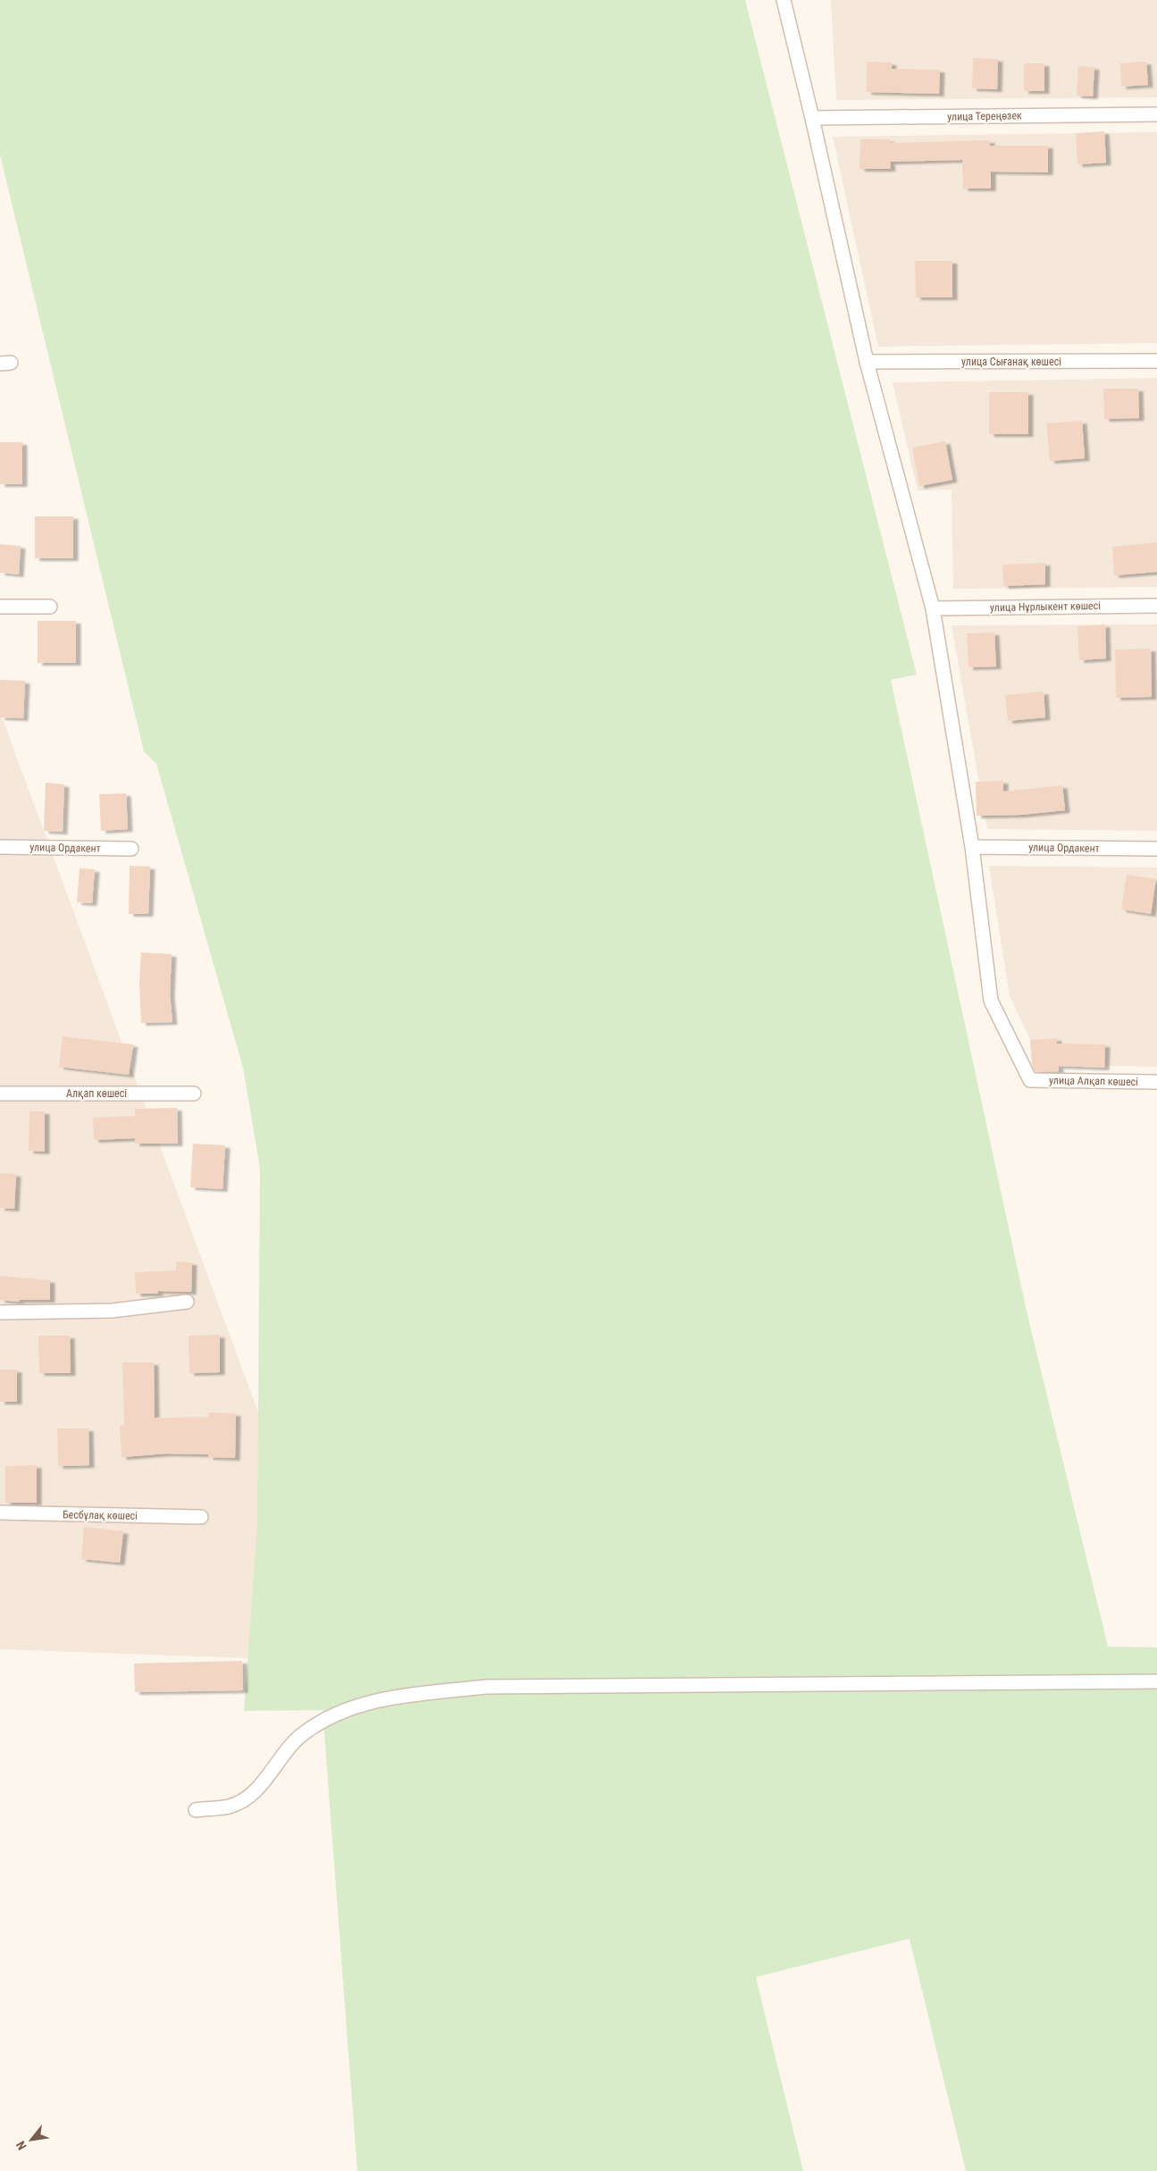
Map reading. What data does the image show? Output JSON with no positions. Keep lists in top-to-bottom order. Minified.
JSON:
{"streets":{"street":["улица Тереңөзек","улица Сығанақ көшесі","улица Нұрлыкент көшесі","улица Ордакент","улица Алқап көшесі","Алқап көшесі","Бесбұлақ көшесі"]},"crossings":[["улица Ордакент","улица Алқап көшесі"]],"north":"bottom left"}
